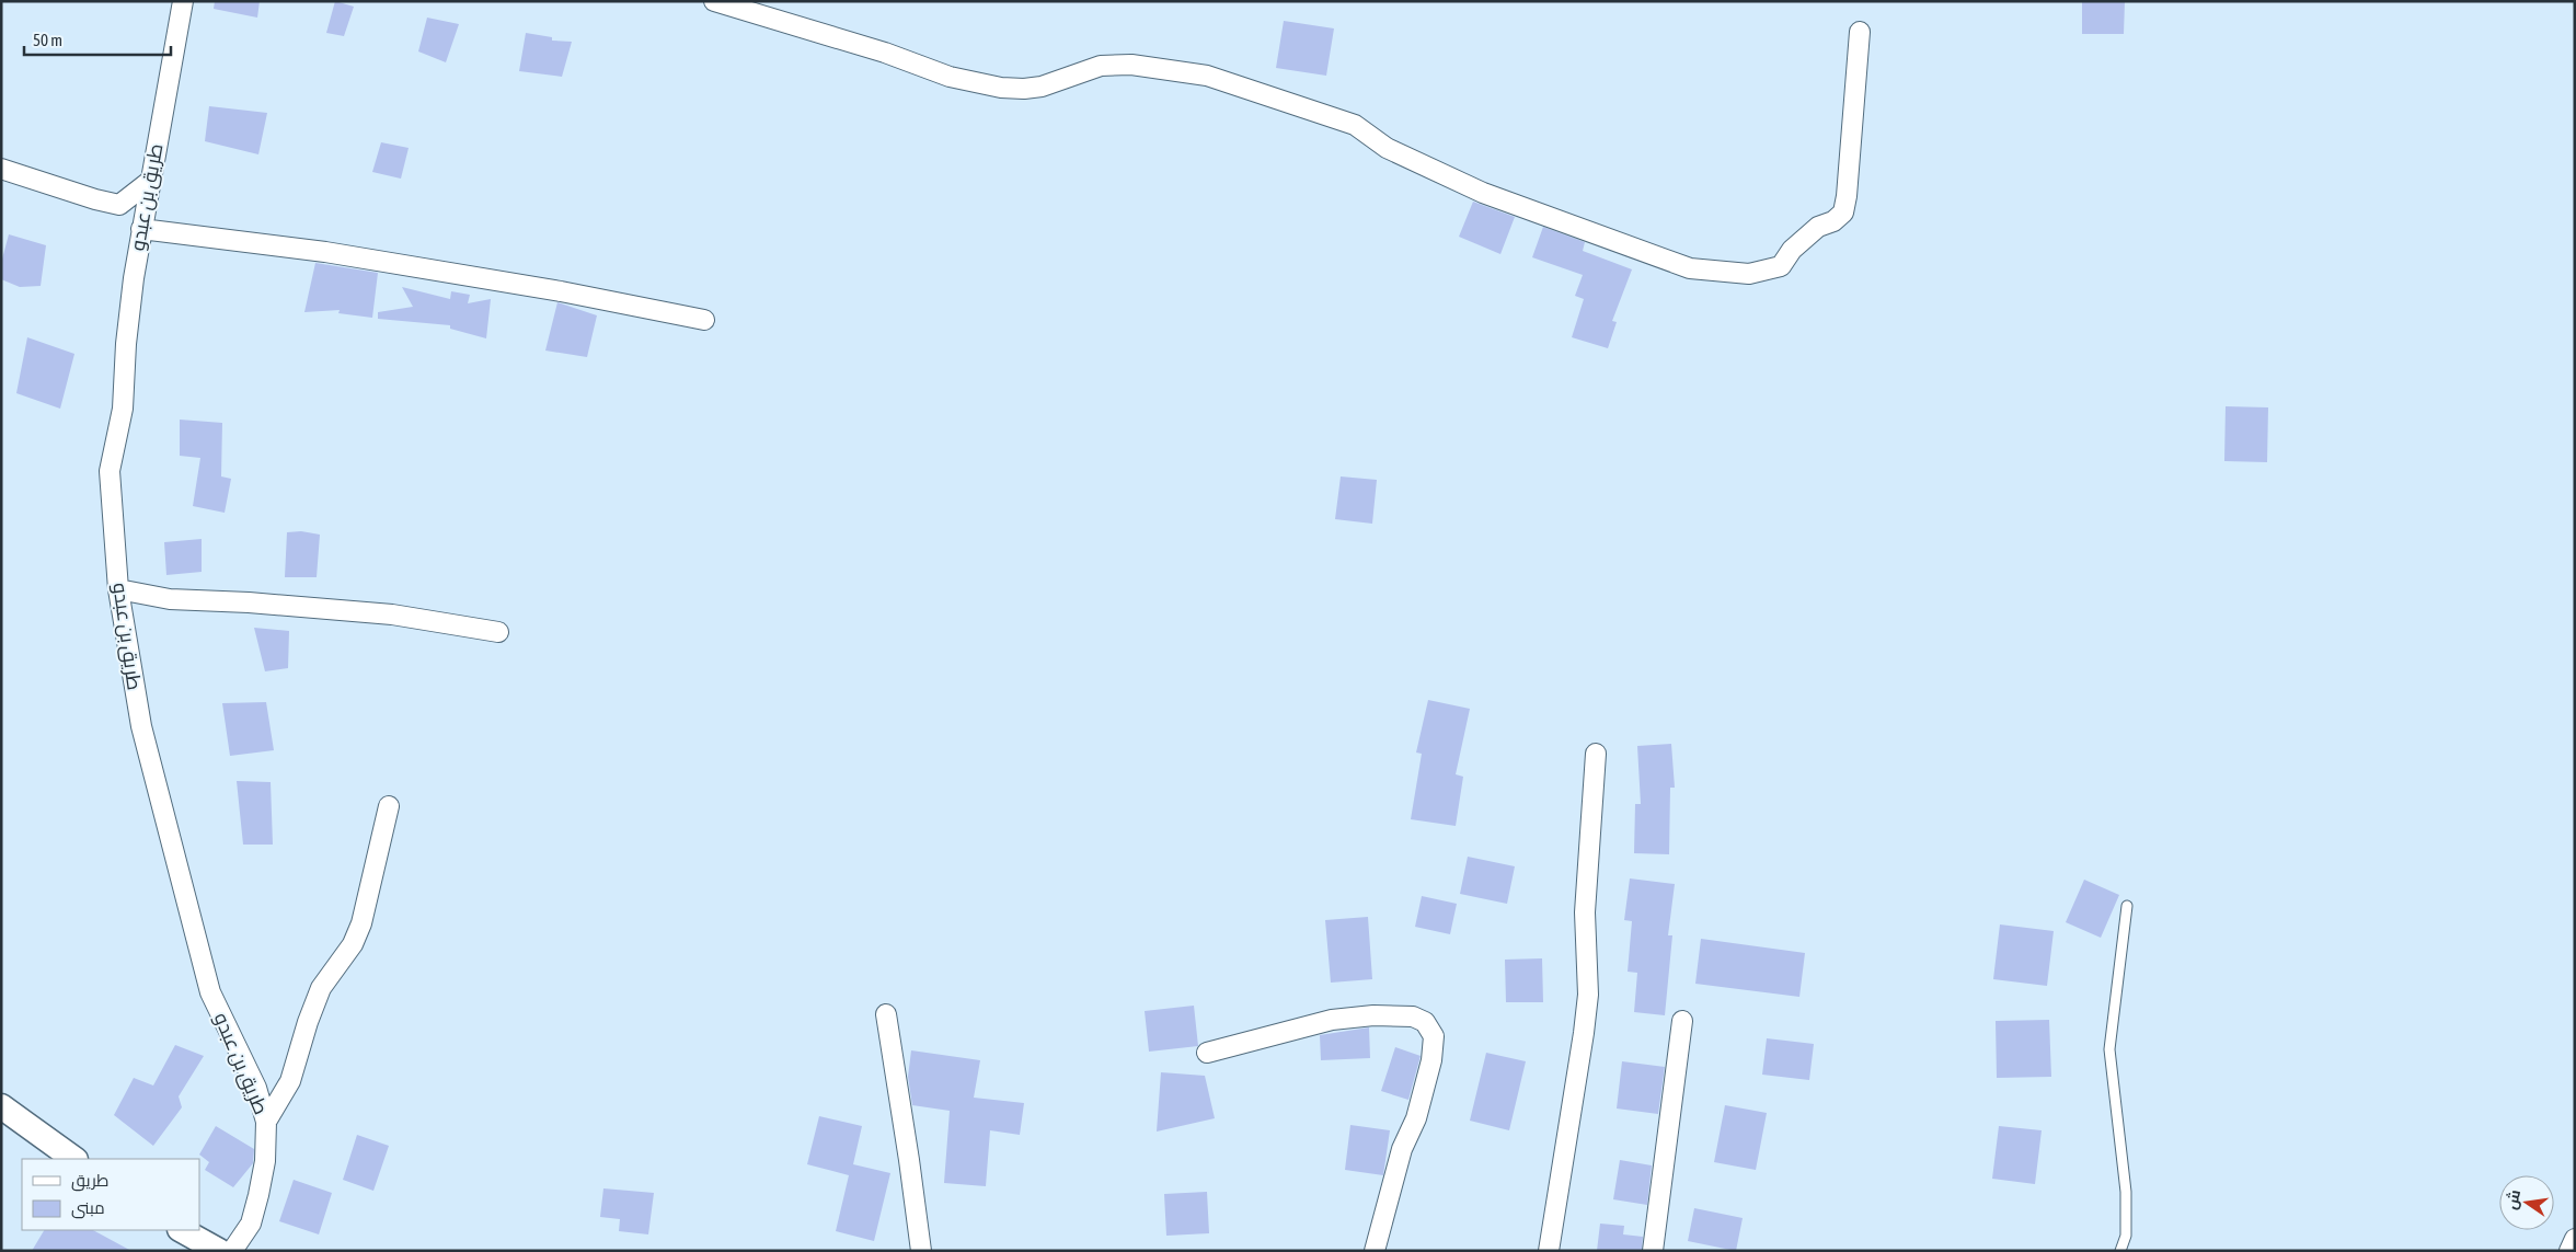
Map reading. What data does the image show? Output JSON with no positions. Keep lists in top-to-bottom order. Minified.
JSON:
{"streets":{"street":["طريق بن عبدو"]},"legend":["طريق","مبنى"],"scale_bar":"50 m","north":"left"}
